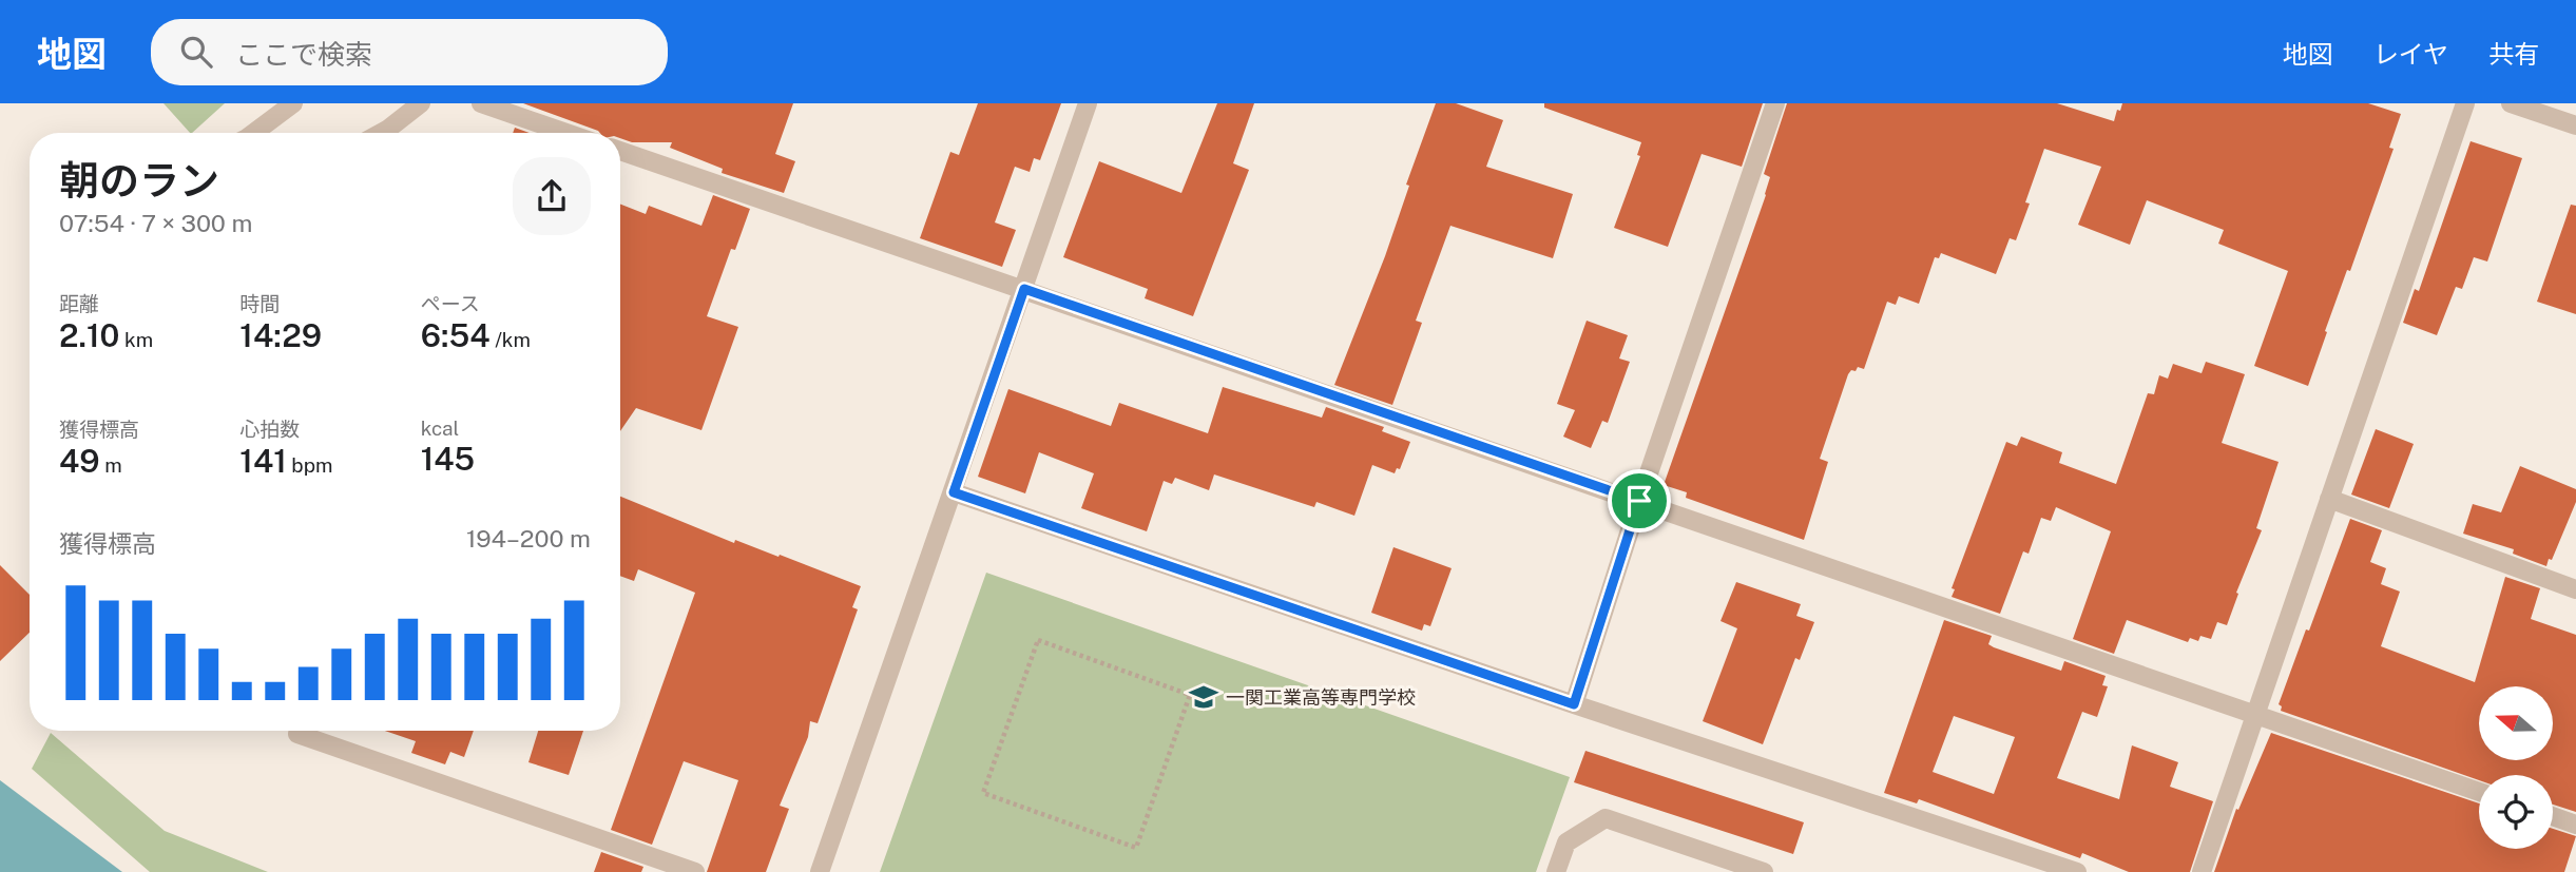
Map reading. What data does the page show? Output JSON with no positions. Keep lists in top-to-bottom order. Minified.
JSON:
{"places":{"school or university":["一関工業高等専門学校"]},"north":"left","page":{"header":"地図","search":"ここで検索","nav":["地図","レイヤ","共有"],"heading":["朝のラン","07:54 · 7 × 300 m"],"stats":[["距離","2.10 km"],["時間","14:29"],["ペース","6:54 /km"],["獲得標高","49 m"],["心拍数","141 bpm"],["kcal","145"]],"chart":["獲得標高","194–200 m"]}}
